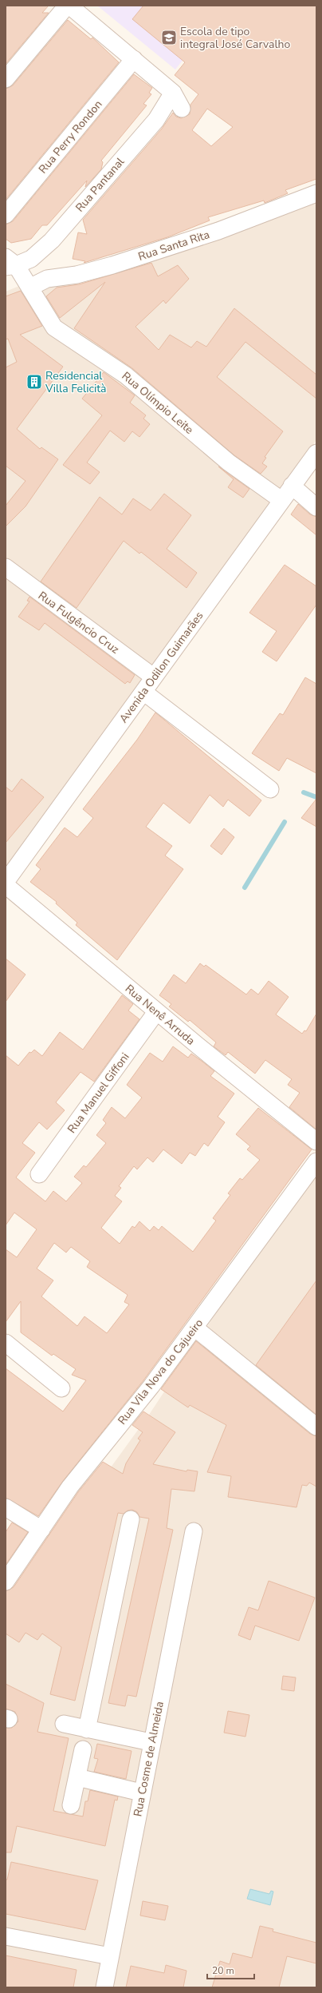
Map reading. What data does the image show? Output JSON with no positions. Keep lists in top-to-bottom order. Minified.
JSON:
{"streets":{"street":["Rua Perry Rondon","Rua Pantanal","Rua Santa Rita","Rua Olímpio Leite","Rua Fulgêncio Cruz","Avenida Odilon Guimarães","Rua Nenê Arruda","Rua Manuel Giffoni","Rua Vila Nova do Cajueiro","Rua Cosme de Almeida"]},"crossings":[["Rua Pantanal","Rua Olímpio Leite"],["Rua Santa Rita","Rua Olímpio Leite"],["Rua Olímpio Leite","Avenida Odilon Guimarães"],["Rua Fulgêncio Cruz","Avenida Odilon Guimarães"],["Rua Nenê Arruda","Rua Manuel Giffoni"]],"places":{"school or university":["Escola de tipo integral José Carvalho"],"building":["Residencial Villa Felicità"]},"scale_bar":"20 m"}
